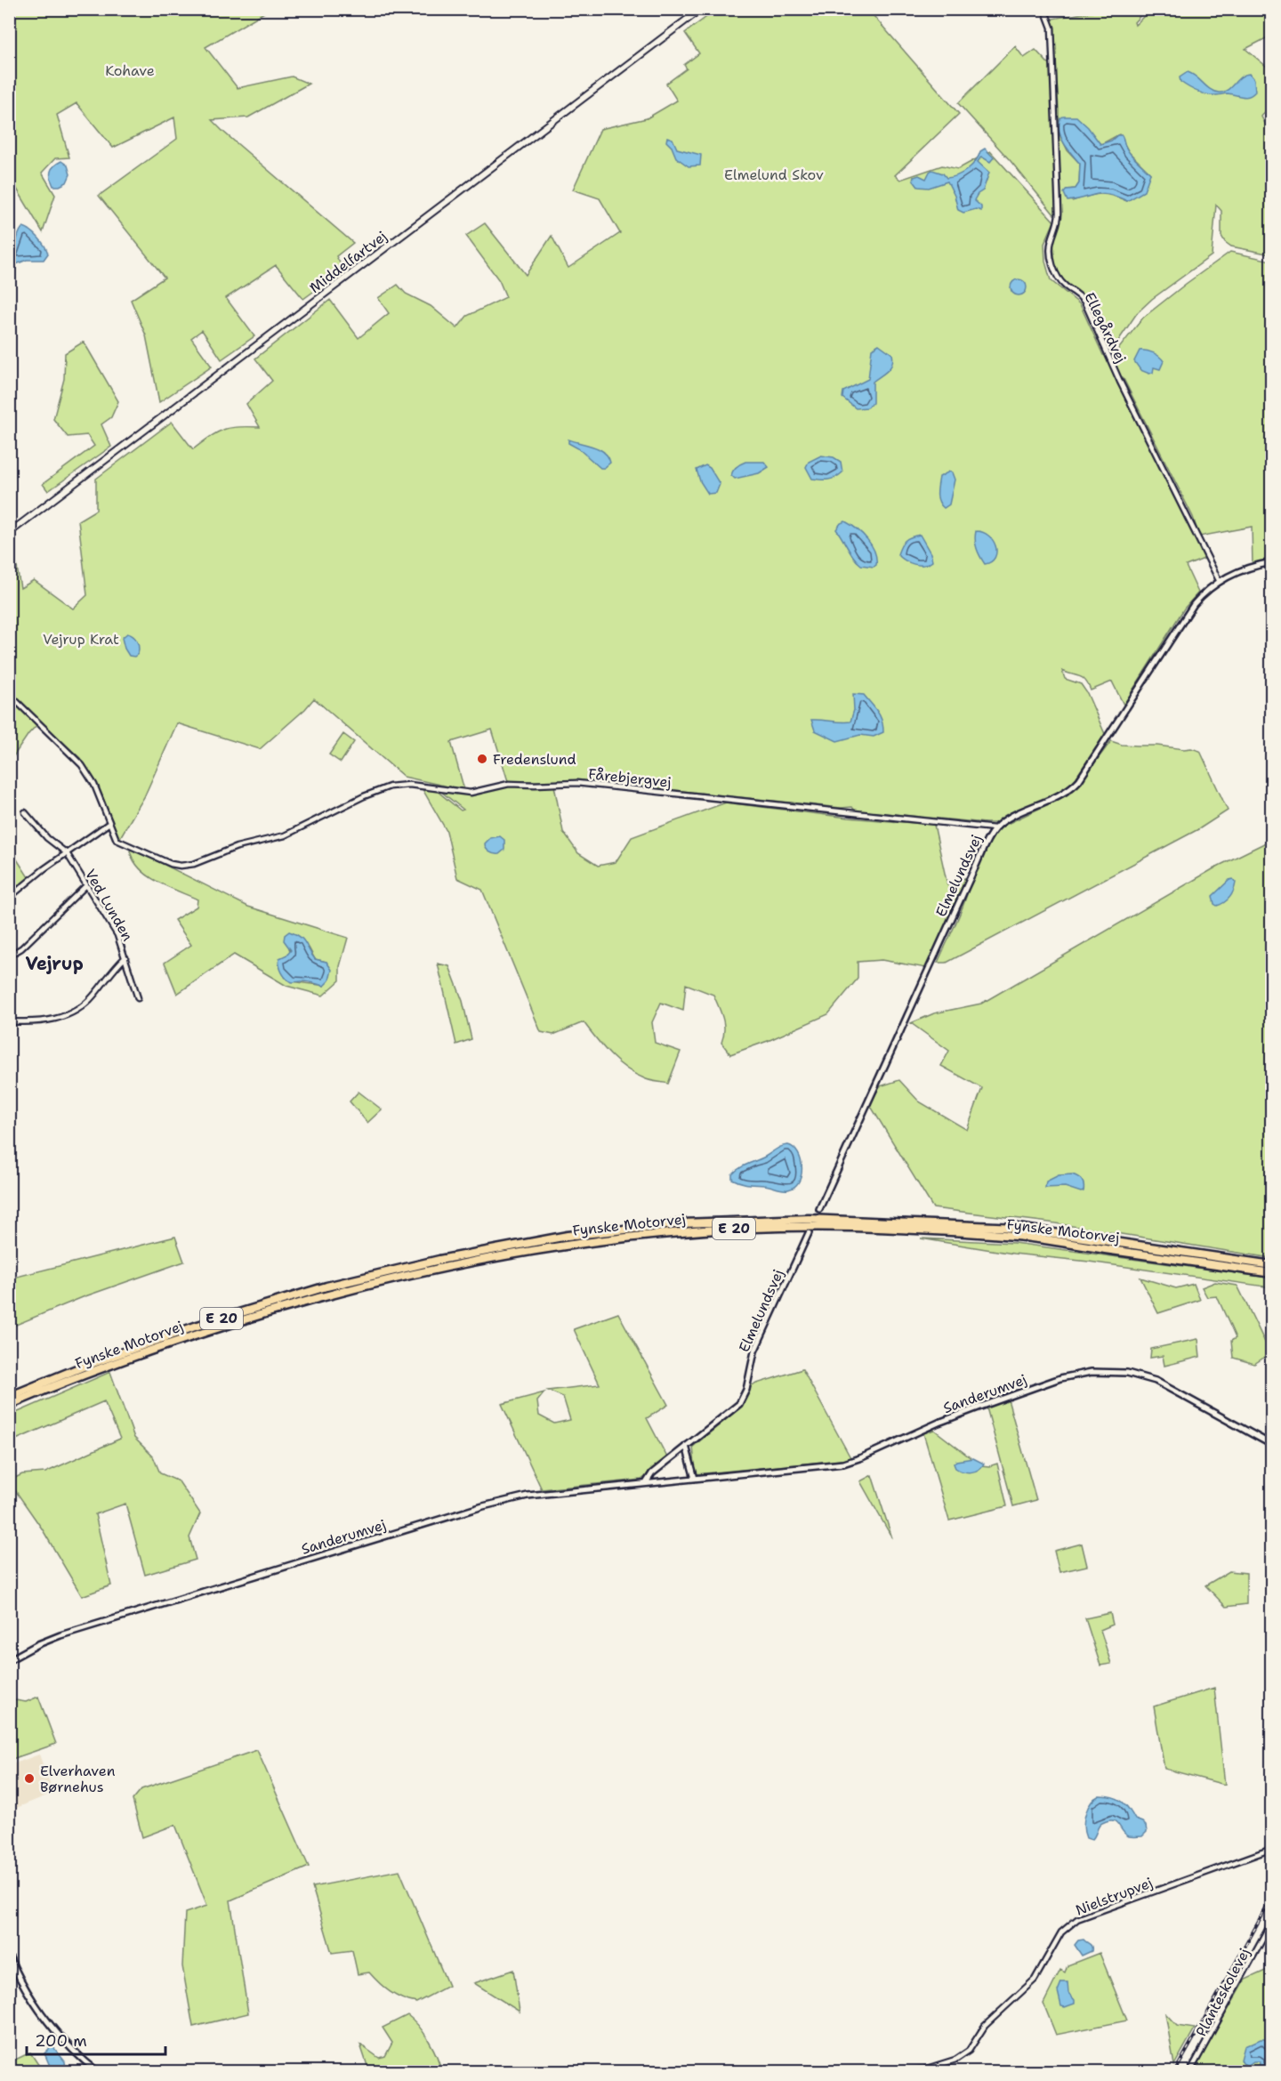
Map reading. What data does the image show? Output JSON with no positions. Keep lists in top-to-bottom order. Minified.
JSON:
{"streets":{"highway":["Fynske Motorvej","E 20"],"main road":["Middelfartvej"],"street":["Ellegårdvej","Fårebjergvej","Elmelundsvej","Ved Lunden","Sanderumvej","Nielstrupvej","Planteskolevej"]},"crossings":[["Ellegårdvej","Elmelundsvej"],["Fårebjergvej","Elmelundsvej"],["Elmelundsvej","Sanderumvej"]],"districts":["Vejrup"],"parks":["Kohave","Elmelund Skov","Vejrup Krat"],"places":["Fredenslund","Elverhaven Børnehus"],"scale_bar":"200 m"}
